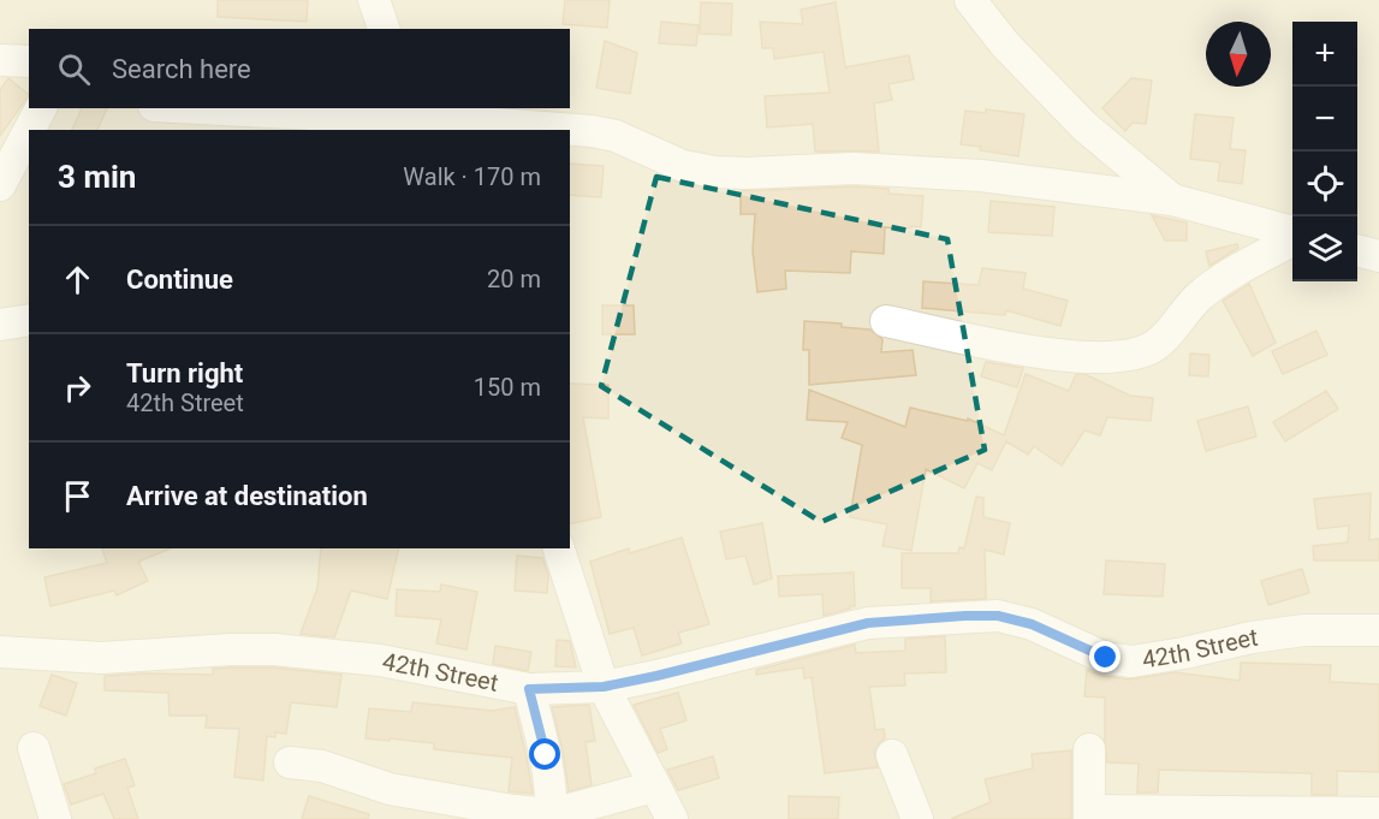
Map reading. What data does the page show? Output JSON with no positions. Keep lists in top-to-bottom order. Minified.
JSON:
{"streets":{"street":["42th Street"]},"north":"bottom","page":{"map_buttons":["+","−"],"search":"Search here","heading":["3 min","Walk · 170 m"],"list":[["Continue","20 m"],["Turn right","42th Street","150 m"],"Arrive at destination"]}}
